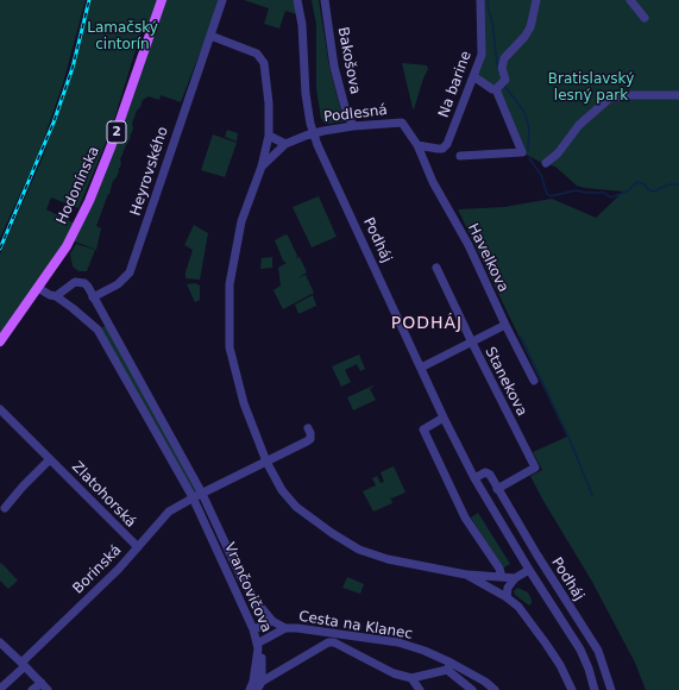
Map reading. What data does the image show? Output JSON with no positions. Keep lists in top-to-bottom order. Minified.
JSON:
{"streets":{"main road":["2","Hodonínska"],"street":["Bakošova","Na barine","Podlesná","Heyrovského","Podháj","Havelkova","Stanekova","Zlatohorská","Borinská","Vrančovičova","Cesta na Klanec"]},"crossings":[["Bakošova","Podlesná"],["Na barine","Podlesná"],["Na barine","Havelkova"],["Podlesná","Podháj"],["Podlesná","Havelkova"],["Heyrovského","Vrančovičova"],["Hodonínska","Vrančovičova"],["Podháj","Stanekova"],["Zlatohorská","Borinská"],["Borinská","Vrančovičova"],["Vrančovičova","Cesta na Klanec"]],"districts":["PODHÁJ"],"parks":["Lamačský cintorín","Bratislavský lesný park"]}
